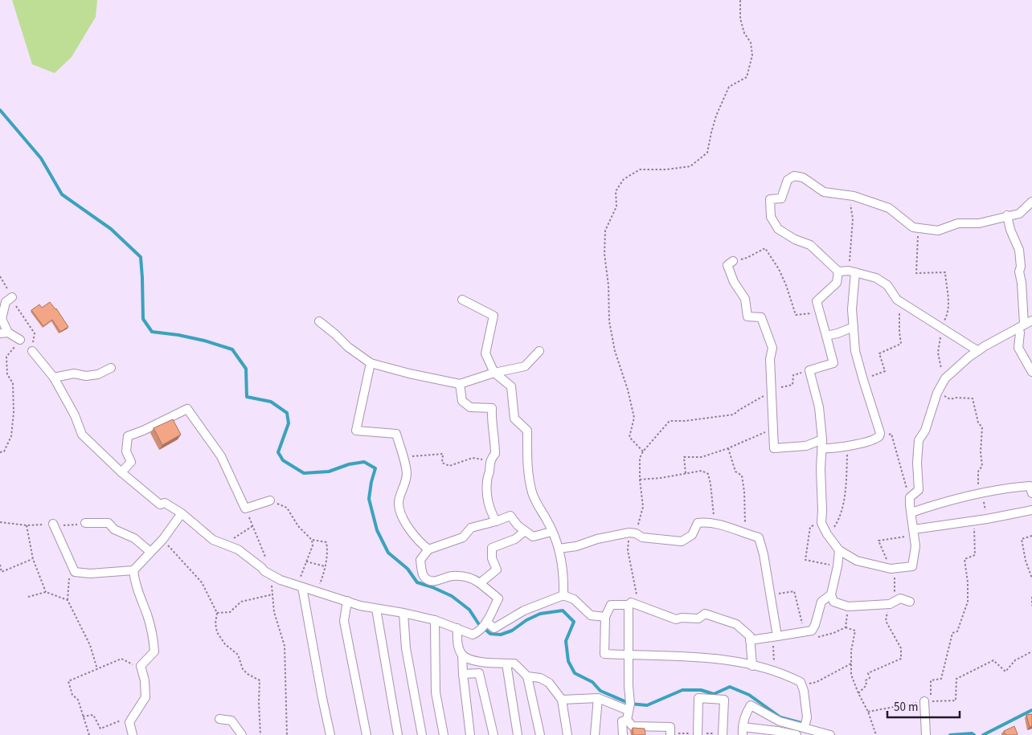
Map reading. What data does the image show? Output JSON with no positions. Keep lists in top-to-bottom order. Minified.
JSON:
{"scale_bar":"50 m"}
